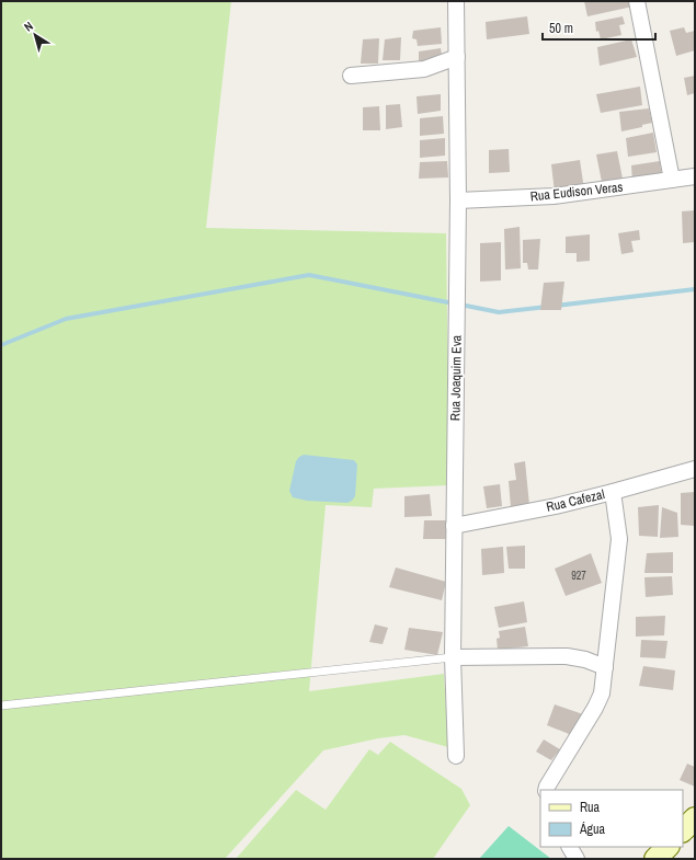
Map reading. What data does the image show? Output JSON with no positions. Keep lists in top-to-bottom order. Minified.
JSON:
{"streets":{"street":["Rua Eudison Veras","Rua Joaquim Eva","Rua Cafezal"]},"crossings":[["Rua Eudison Veras","Rua Joaquim Eva"],["Rua Joaquim Eva","Rua Cafezal"]],"house_numbers":["927"],"legend":["Rua","Água"],"scale_bar":"50 m","north":"top left"}
